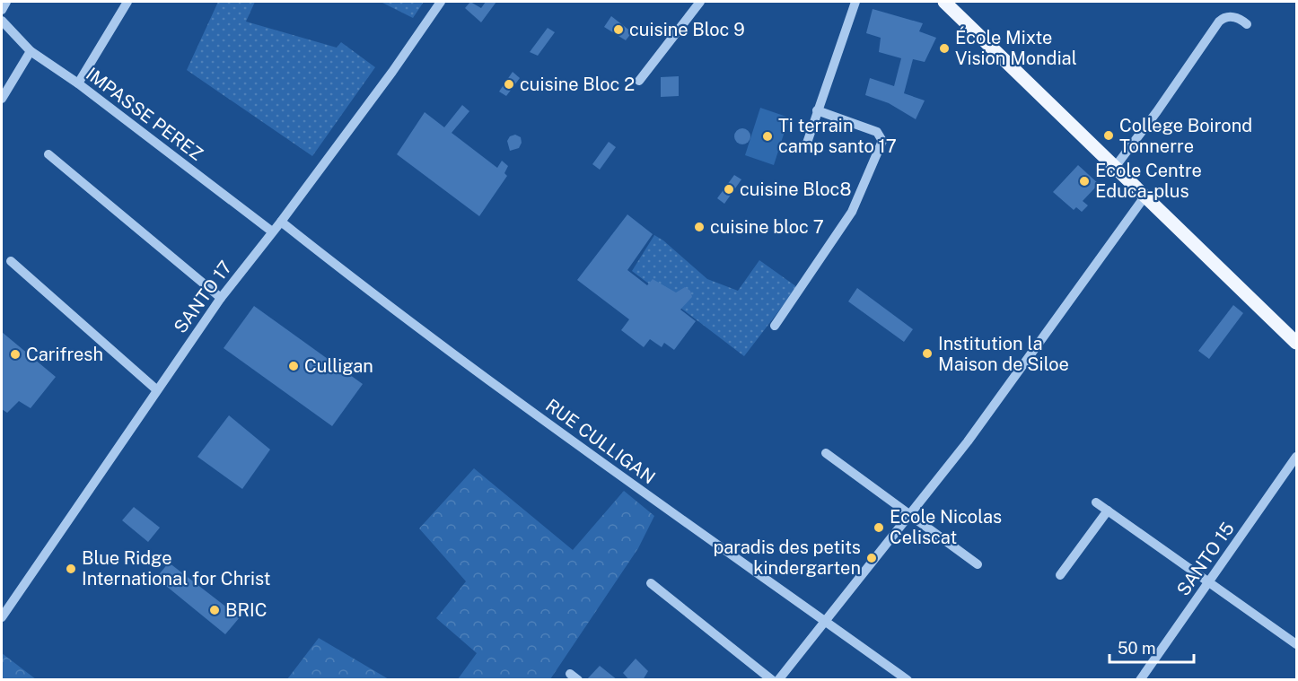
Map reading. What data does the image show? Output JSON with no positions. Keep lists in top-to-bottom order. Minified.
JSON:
{"streets":{"street":["IMPASSE PEREZ","SANTO 17","RUE CULLIGAN","SANTO 15"]},"crossings":[["IMPASSE PEREZ","SANTO 17"],["SANTO 17","RUE CULLIGAN"]],"places":["cuisine Bloc 9","École Mixte Vision Mondial","cuisine Bloc 2","College Boirond Tonnerre","Ti terrain camp santo 17","Ecole Centre Educa-plus","cuisine Bloc8","cuisine bloc 7","Institution la Maison de Siloe","Carifresh","Culligan","Ecole Nicolas Celiscat","paradis des petits kindergarten","Blue Ridge International for Christ","BRIC"],"scale_bar":"50 m"}
